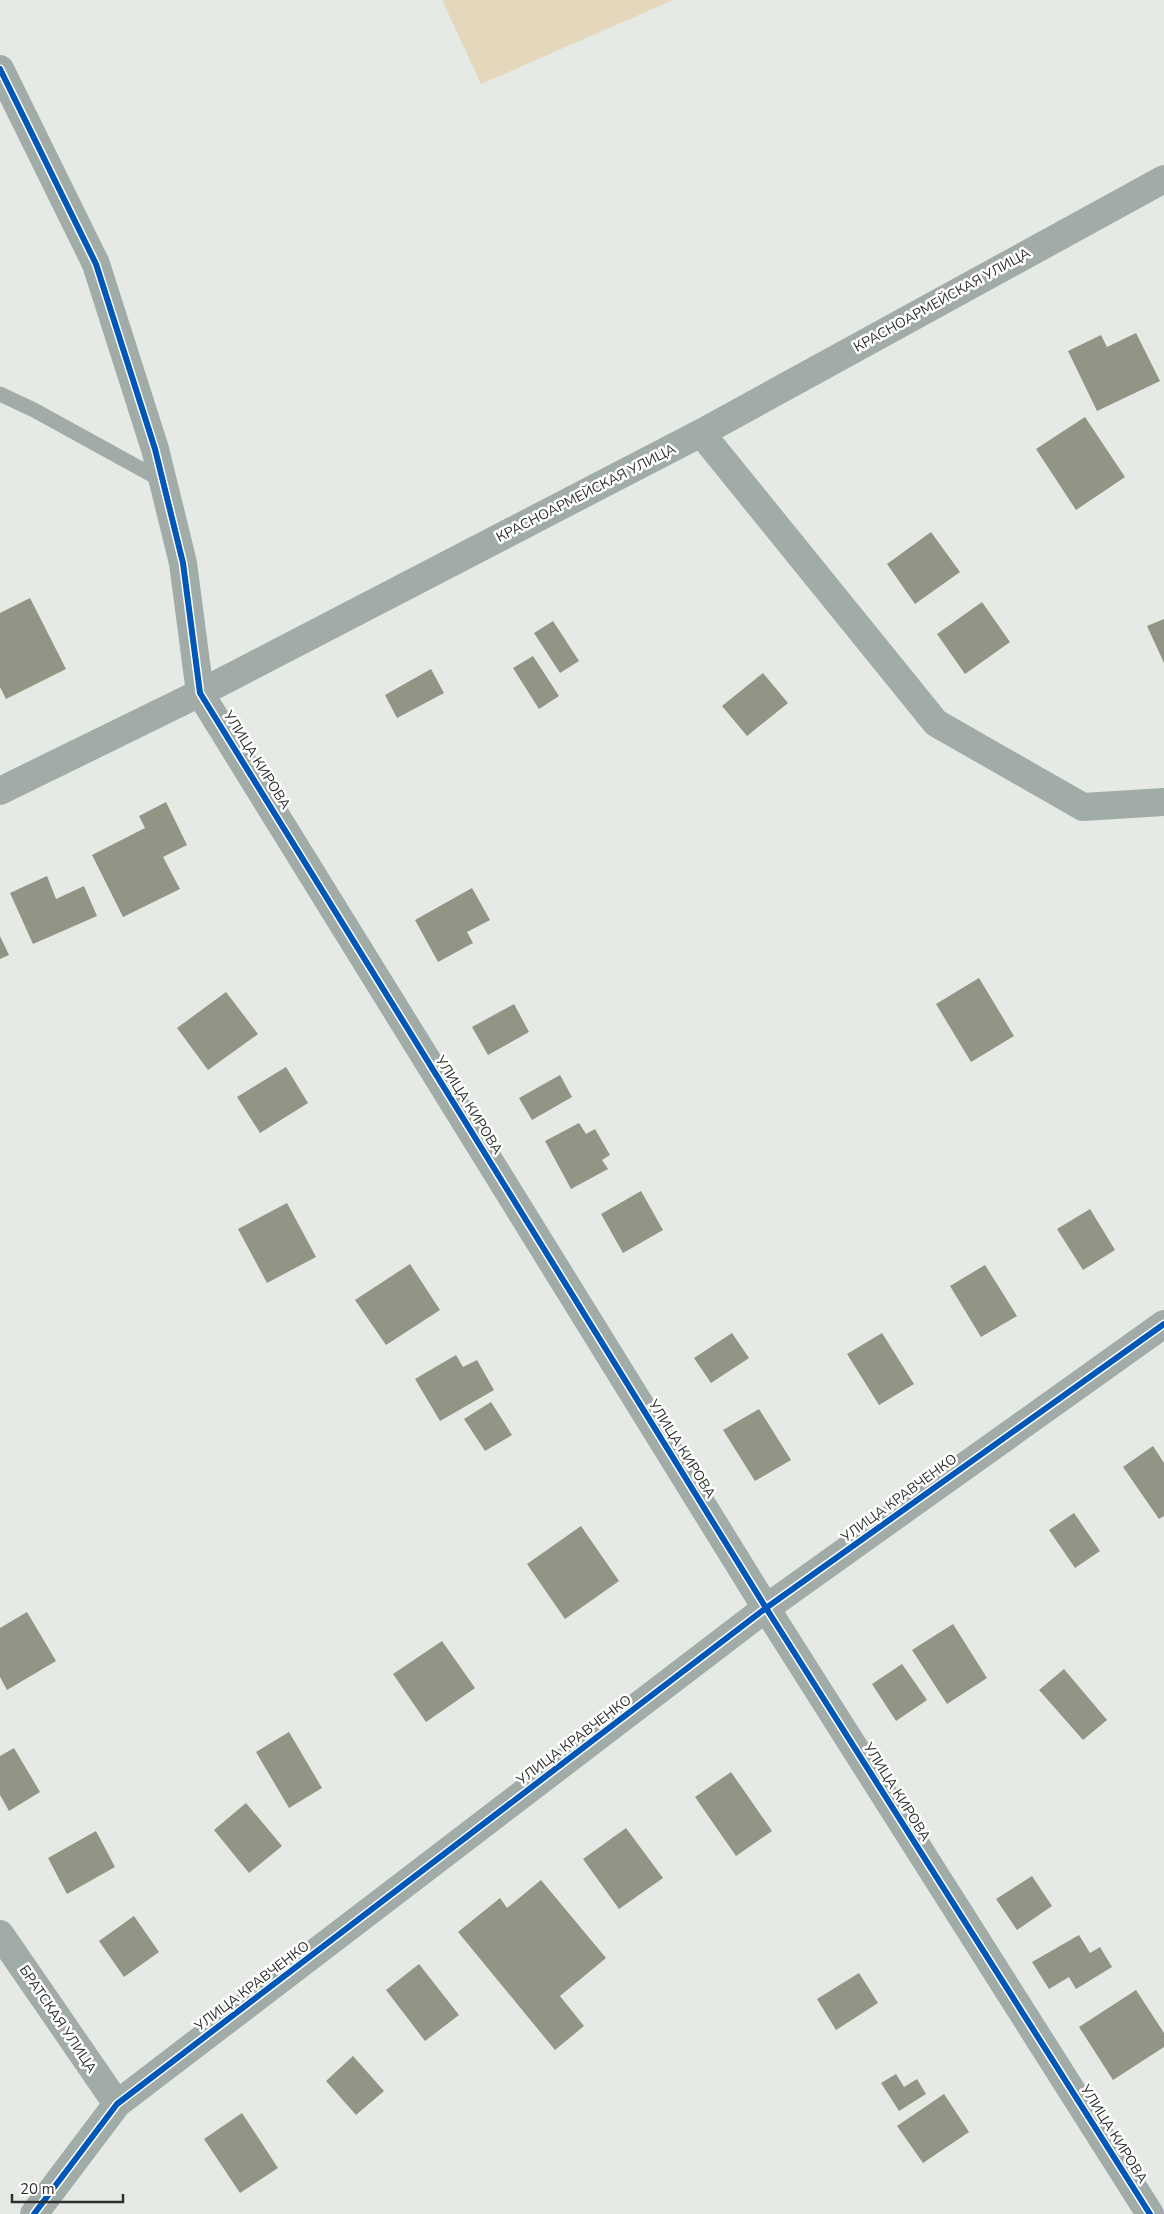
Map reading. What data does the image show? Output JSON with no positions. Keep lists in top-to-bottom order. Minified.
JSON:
{"streets":{"street":["КРАСНОАРМЕЙСКАЯ УЛИЦА","УЛИЦА КИРОВА","УЛИЦА КРАВЧЕНКО","БРАТСКАЯ УЛИЦА"]},"crossings":[["КРАСНОАРМЕЙСКАЯ УЛИЦА","УЛИЦА КИРОВА"],["УЛИЦА КИРОВА","УЛИЦА КРАВЧЕНКО"],["УЛИЦА КРАВЧЕНКО","БРАТСКАЯ УЛИЦА"]],"scale_bar":"20 m"}
